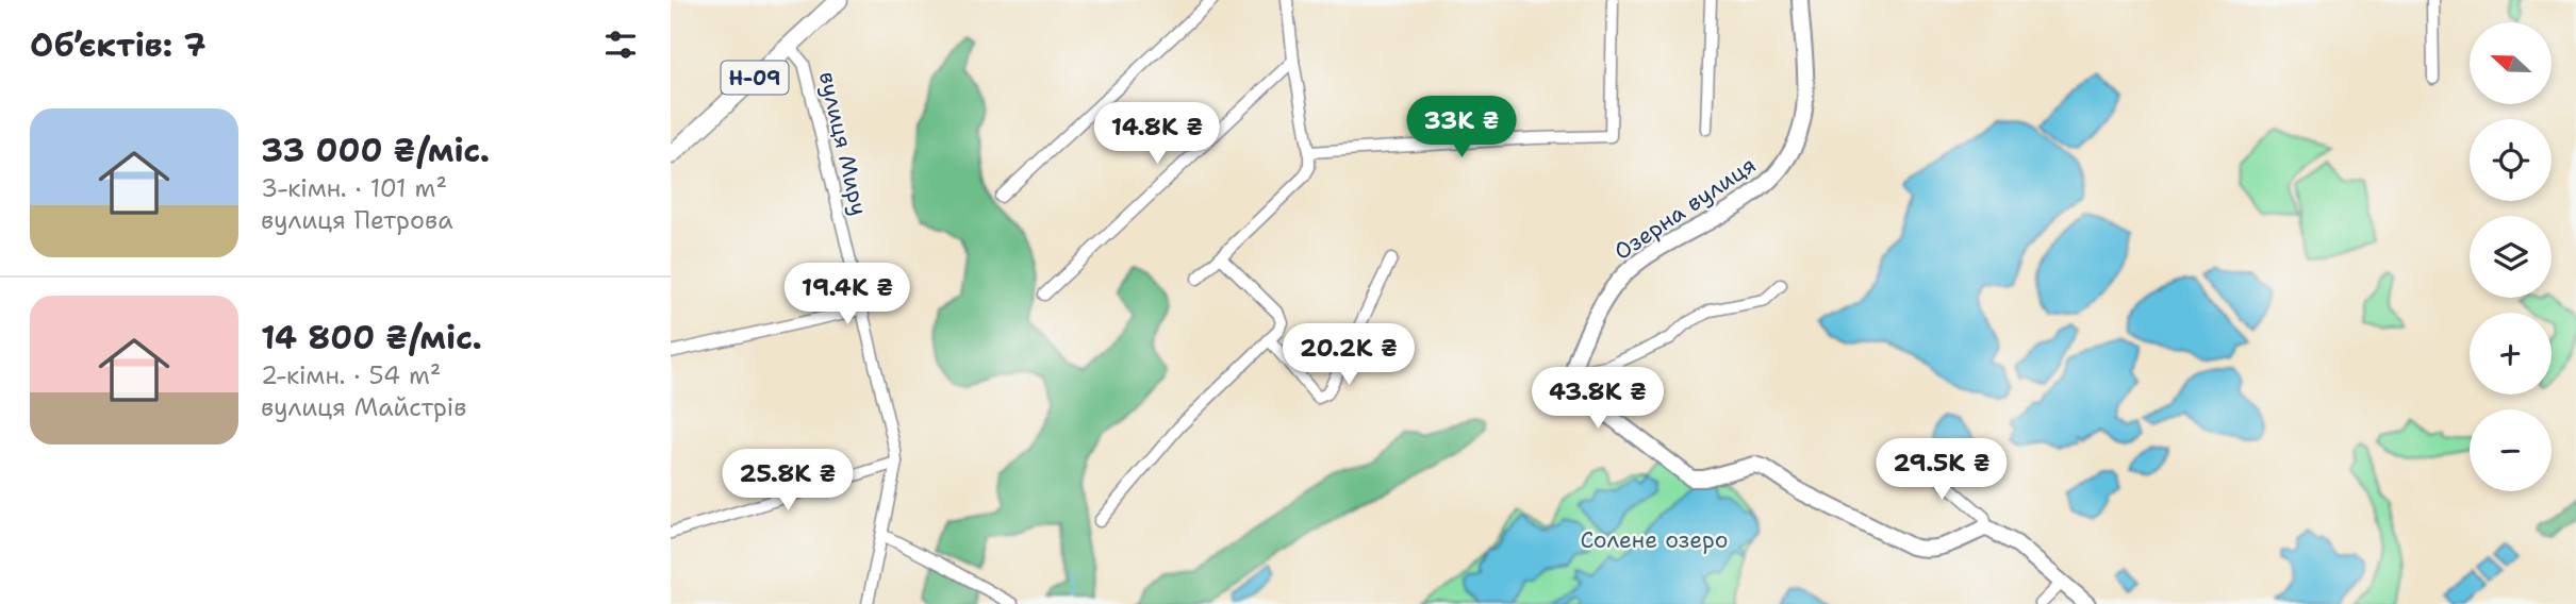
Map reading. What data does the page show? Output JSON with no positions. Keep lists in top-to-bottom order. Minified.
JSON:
{"streets":{"main road":["Н-09"],"street":["вулиця Миру","Озерна вулиця"]},"crossings":[["Н-09","вулиця Миру"]],"parks":["Солене озеро"],"north":"left","page":{"heading":"Об’єктів: 7","map_buttons":["+","−"],"list":[{"name":"33 000 ₴/міс.","note":"3-кімн. · 101 m² · вулиця Петрова"},{"name":"14 800 ₴/міс.","note":"2-кімн. · 54 m² · вулиця Майстрів"}],"price":["33K ₴","14.8K ₴","19.4K ₴","20.2K ₴","43.8K ₴","29.5K ₴","25.8K ₴"]}}
